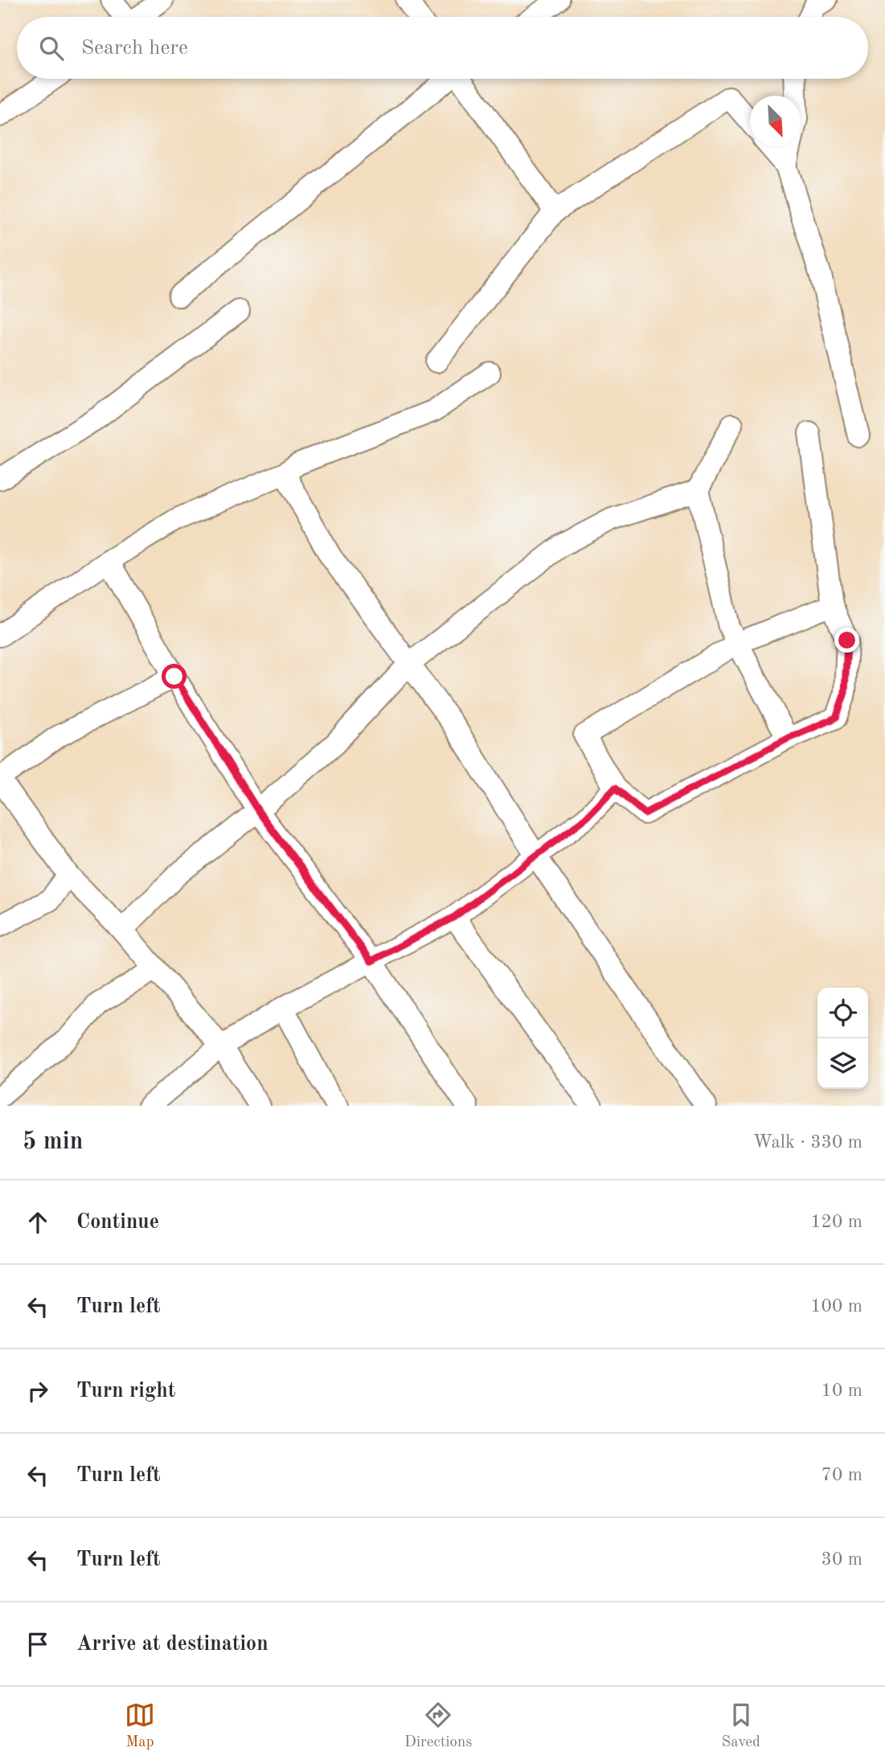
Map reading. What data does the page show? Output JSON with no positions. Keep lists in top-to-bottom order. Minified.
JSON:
{"north":"bottom right","page":{"search":"Search here","heading":["5 min","Walk · 330 m"],"list":[["Continue","120 m"],["Turn left","100 m"],["Turn right","10 m"],["Turn left","70 m"],["Turn left","30 m"],"Arrive at destination"],"nav":["Map","Directions","Saved"]}}
